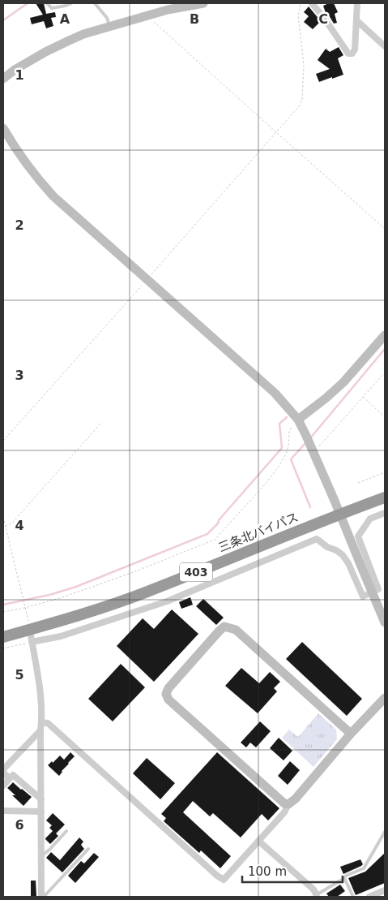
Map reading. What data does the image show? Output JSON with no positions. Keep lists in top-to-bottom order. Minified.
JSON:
{"streets":{"highway":["三条北バイパス","403"]},"scale_bar":"100 m","grid":{"columns":["A","B","C"],"rows":["1","2","3","4","5","6"]}}
